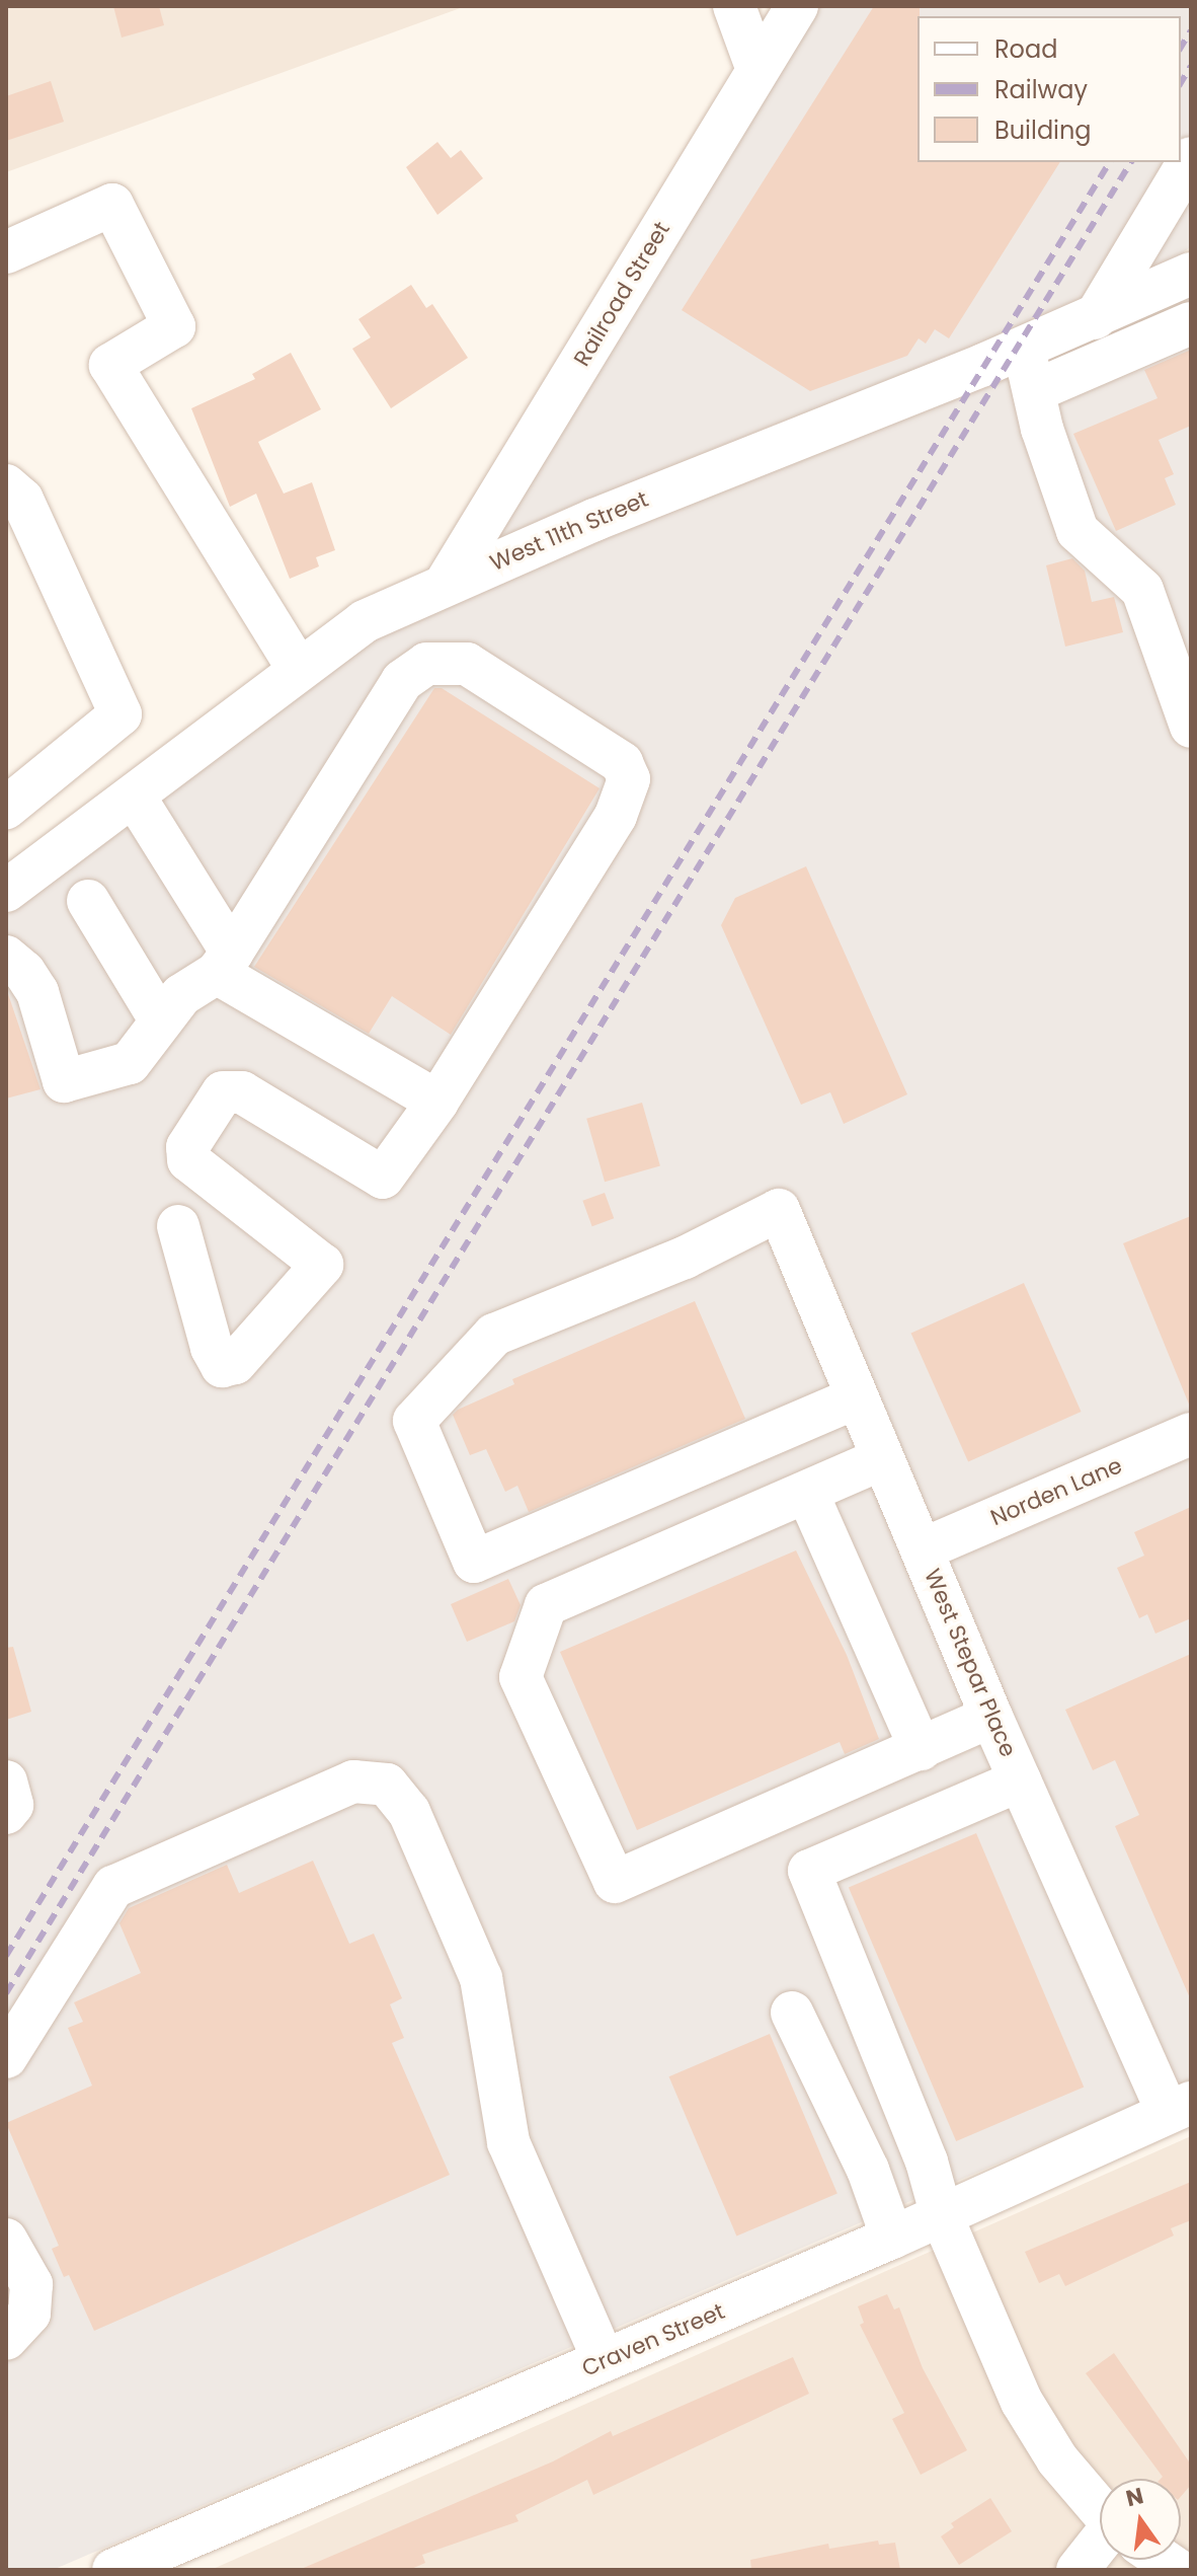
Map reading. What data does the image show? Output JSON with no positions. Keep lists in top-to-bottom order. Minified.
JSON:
{"streets":{"street":["Railroad Street","West 11th Street","Norden Lane","West Stepar Place","Craven Street"]},"crossings":[["Railroad Street","West 11th Street"],["Norden Lane","West Stepar Place"],["West Stepar Place","Craven Street"]],"legend":["Road","Railway","Building"],"north":"top"}
